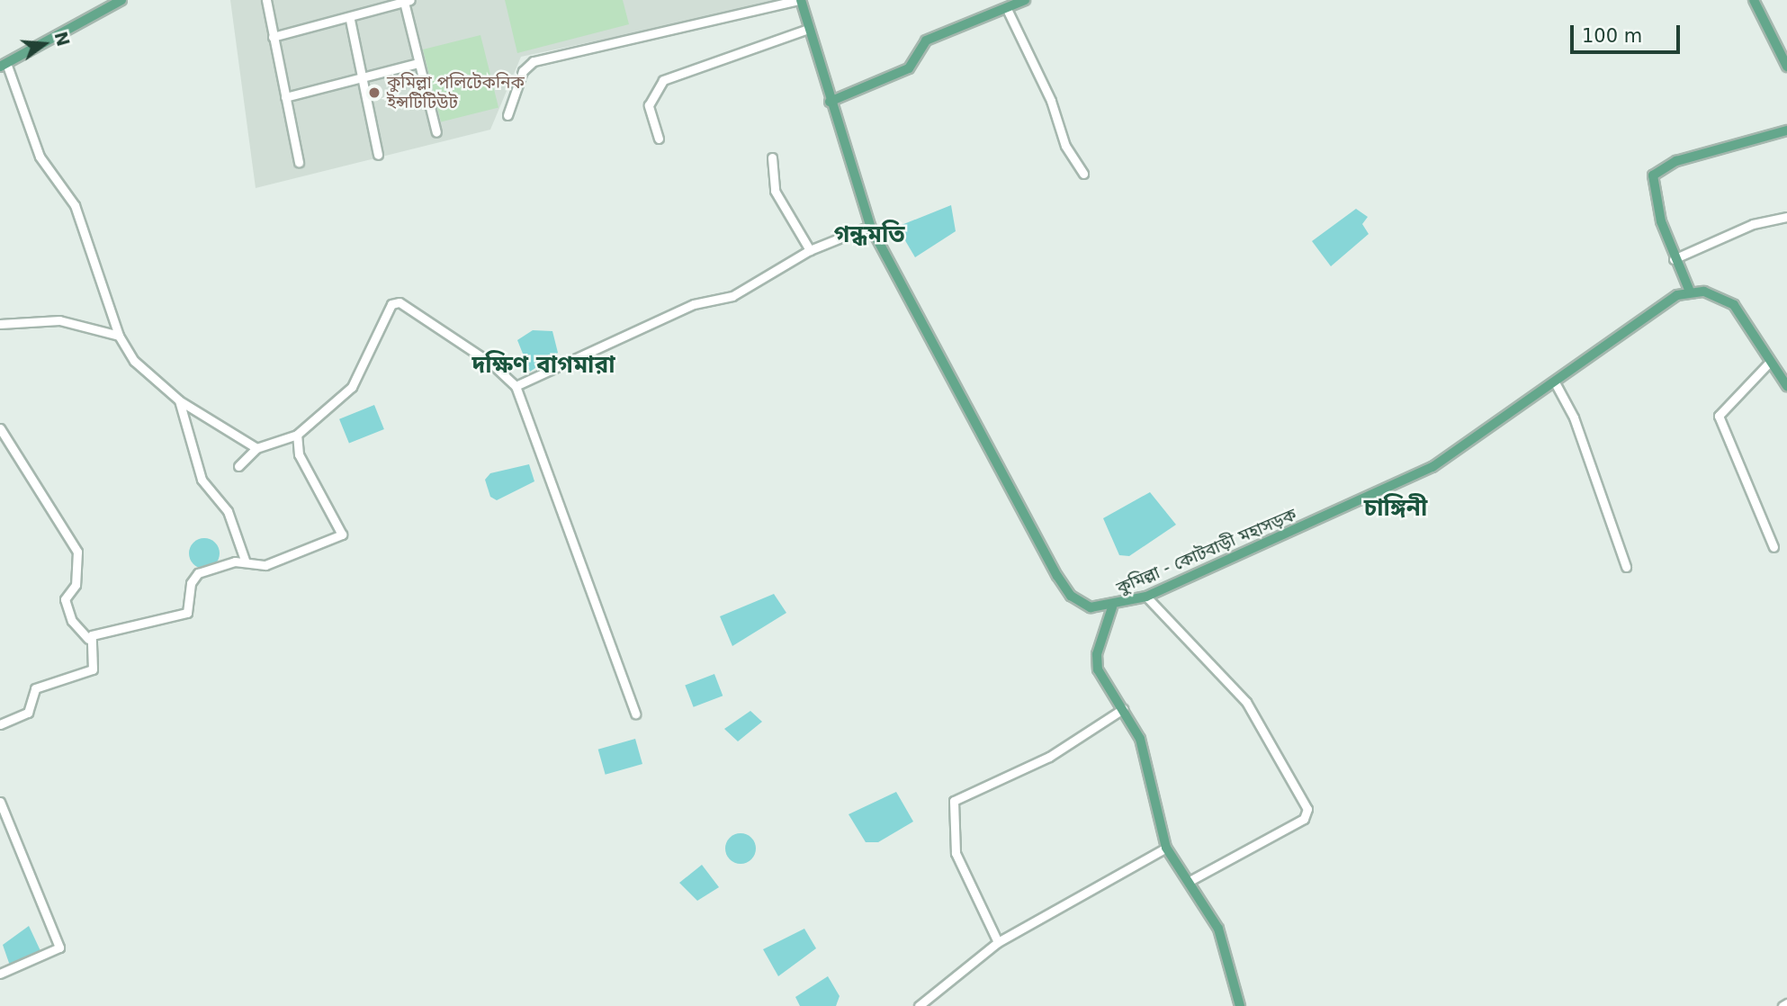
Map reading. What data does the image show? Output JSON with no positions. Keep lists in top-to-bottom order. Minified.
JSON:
{"streets":{"main road":["কুমিল্লা - কোটবাড়ী মহাসড়ক"]},"districts":["গন্ধমতি","দক্ষিণ বাগমারা","চাঙ্গিনী"],"places":["কুমিল্লা পলিটেকনিক ইন্সটিটিউট"],"scale_bar":"100 m","north":"right"}
